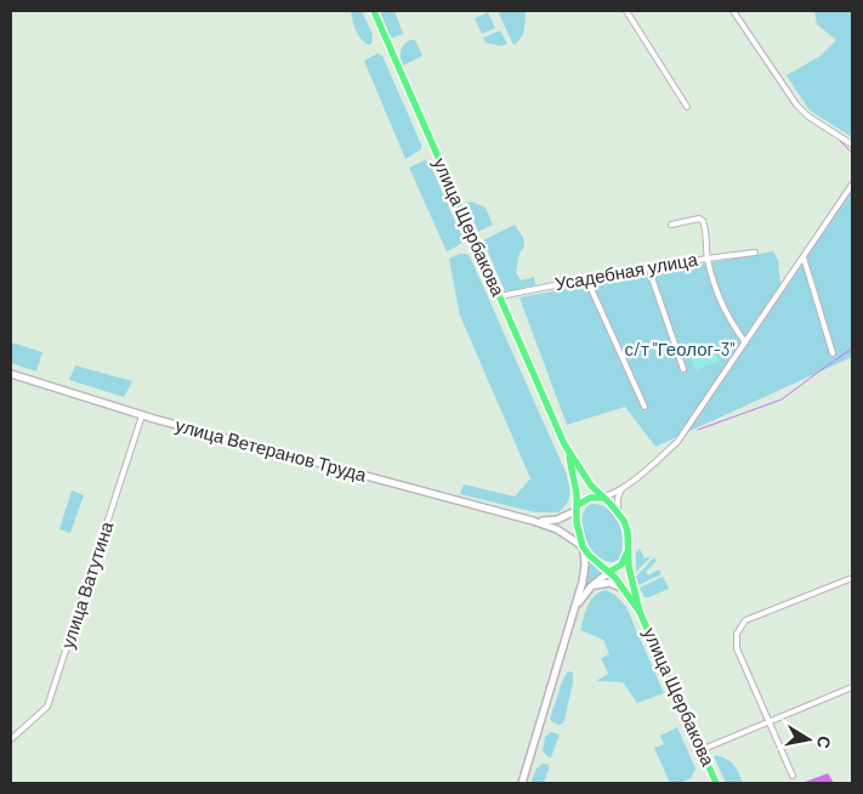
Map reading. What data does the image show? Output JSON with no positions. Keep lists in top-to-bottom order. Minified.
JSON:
{"streets":{"main road":["улица Щербакова","улица Ветеранов Труда"],"street":["Усадебная улица","улица Ватутина"]},"crossings":[["улица Щербакова","Усадебная улица"],["улица Ветеранов Труда","улица Ватутина"]],"parks":["с/т \"Геолог-3\""],"north":"right"}
